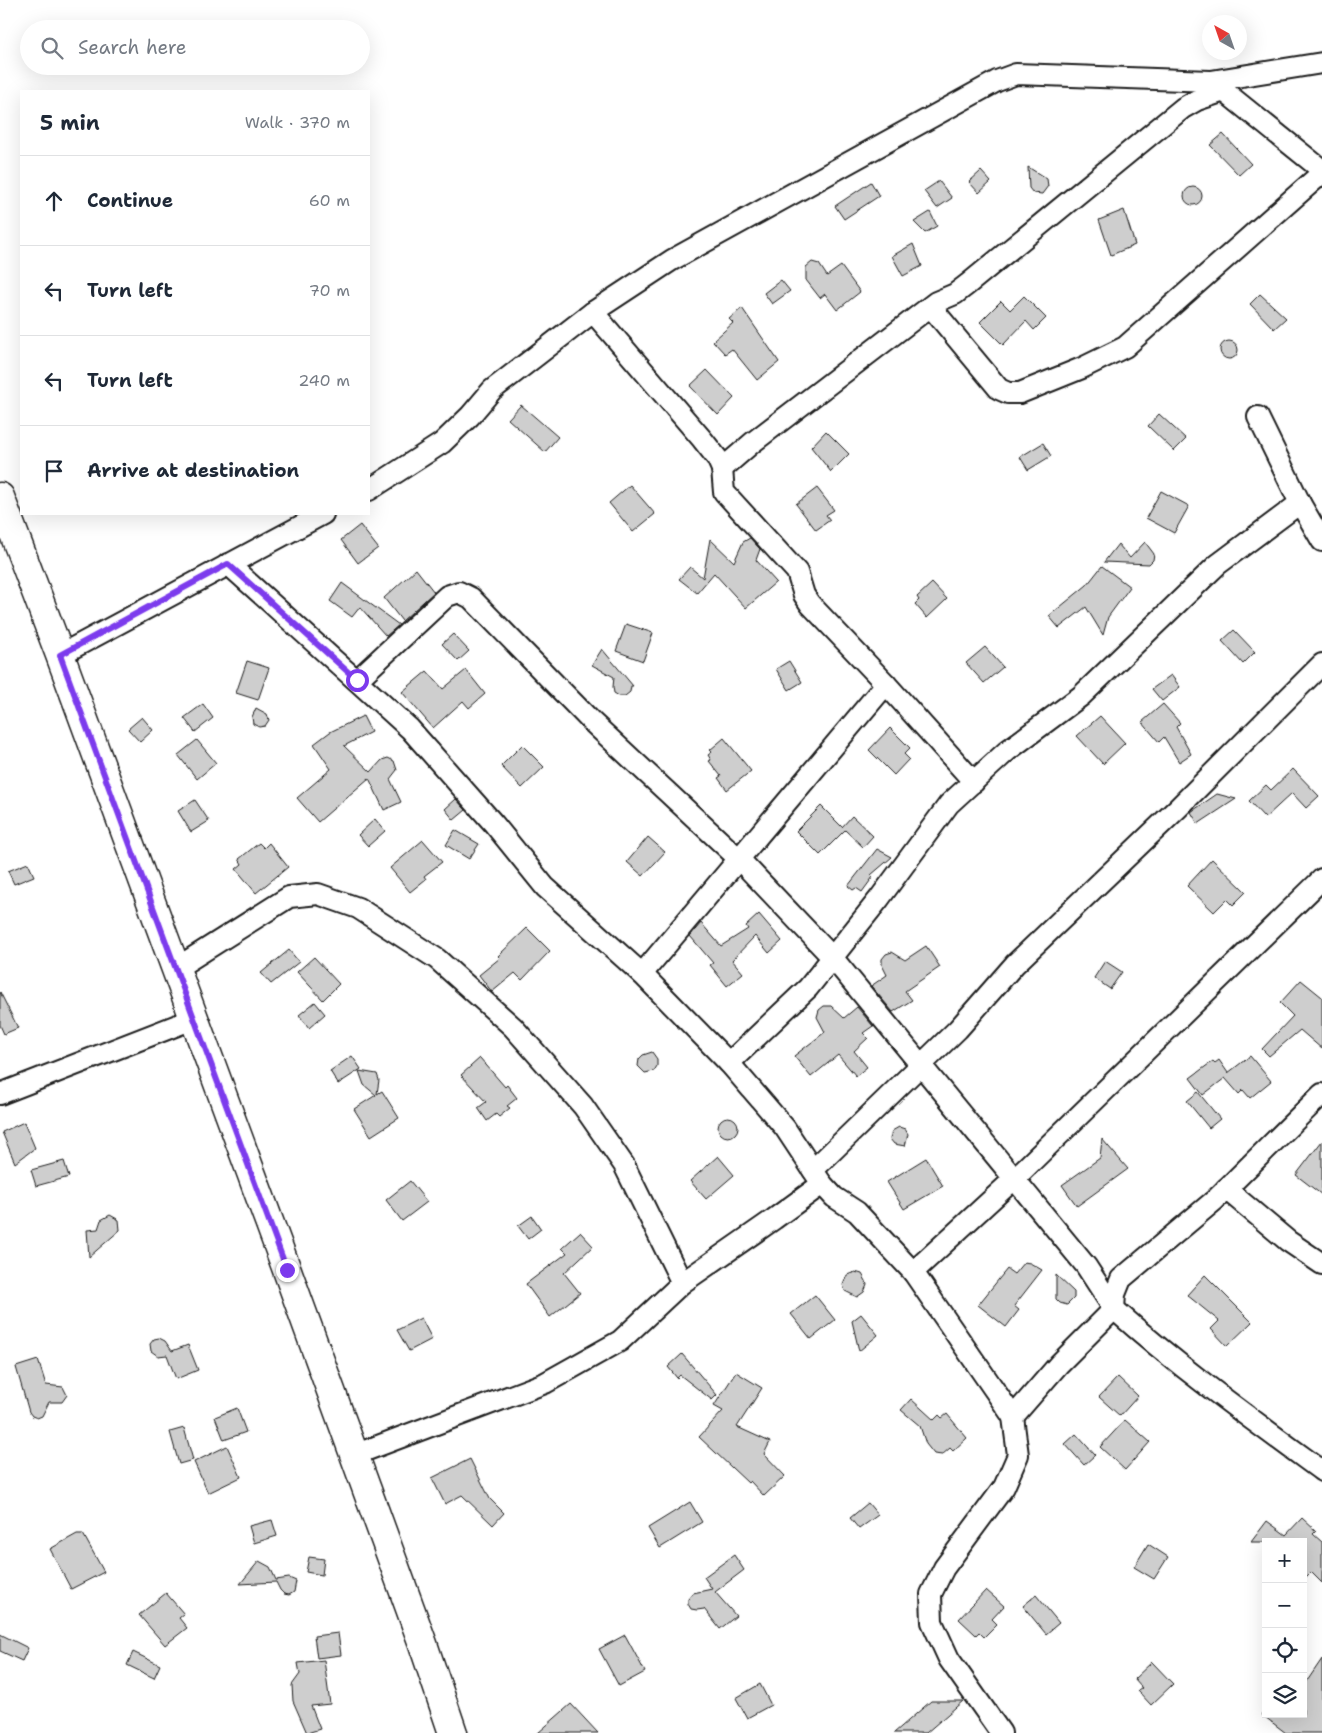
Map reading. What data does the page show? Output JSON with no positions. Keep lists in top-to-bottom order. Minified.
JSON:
{"north":"top left","page":{"search":"Search here","heading":["5 min","Walk · 370 m"],"list":[["Continue","60 m"],["Turn left","70 m"],["Turn left","240 m"],"Arrive at destination"],"map_buttons":["+","−"]}}
